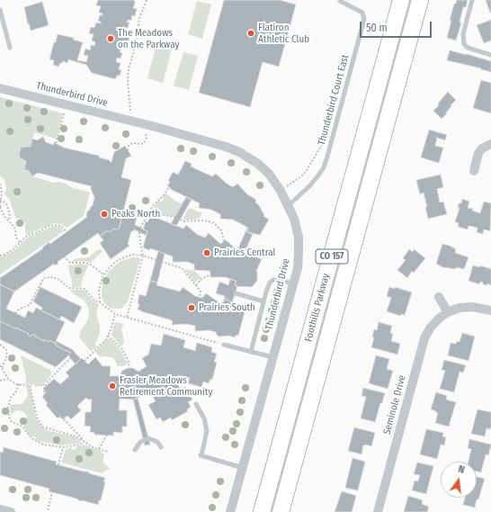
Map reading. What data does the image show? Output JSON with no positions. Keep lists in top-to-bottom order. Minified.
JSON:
{"streets":{"highway":["CO 157","Foothills Parkway"],"street":["Thunderbird Drive","Seminole Drive"],"lane":["Thunderbird Court East"]},"crossings":[["Thunderbird Drive","Thunderbird Court East"]],"places":["Flatiron Athletic Club","The Meadows on the Parkway","Peaks North","Prairies Central","Prairies South","Frasier Meadows Retirement Community"],"scale_bar":"50 m","north":"top"}
